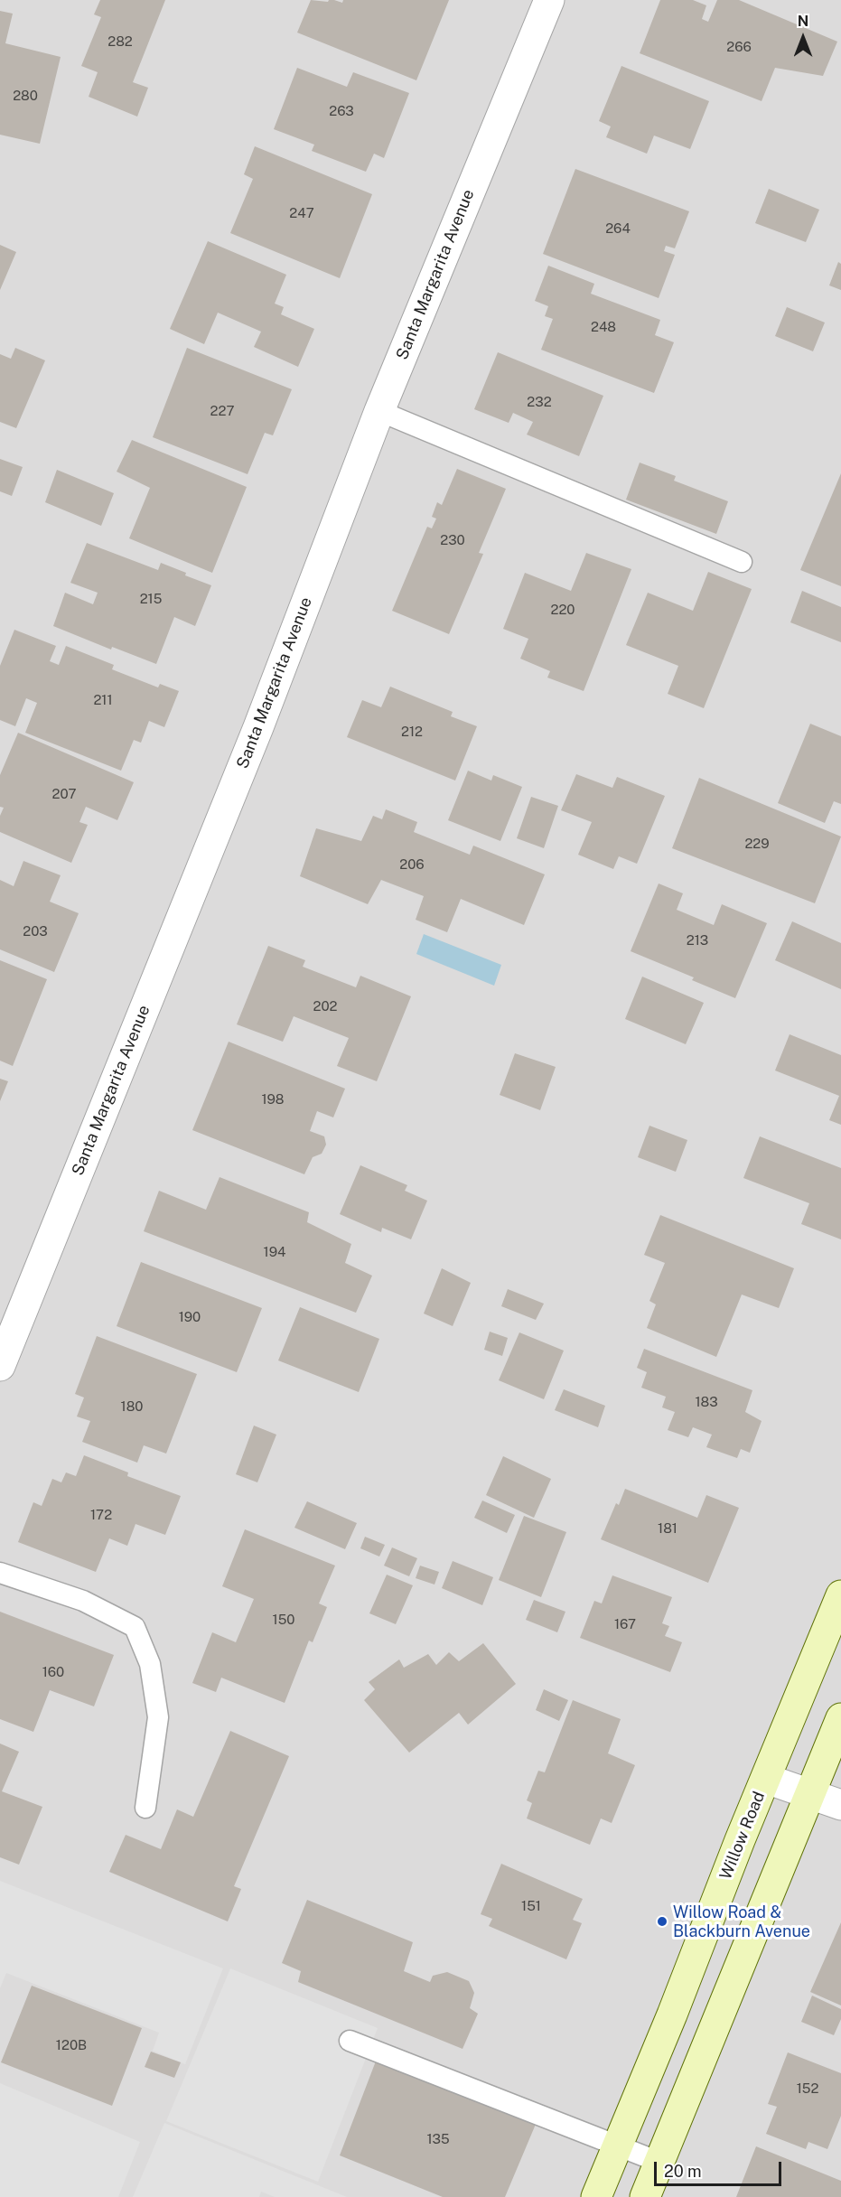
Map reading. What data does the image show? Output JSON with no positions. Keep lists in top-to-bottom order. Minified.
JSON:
{"streets":{"main road":["Willow Road"],"street":["Santa Margarita Avenue"]},"places":["Willow Road & Blackburn Avenue"],"house_numbers":["282","266","280","263","247","264","248","232","227","230","215","220","211","212","207","229","206","203","213","202","198","194","190","183","180","172","181","150","167","160","151","120B","152","135"],"scale_bar":"20 m","north":"top"}
